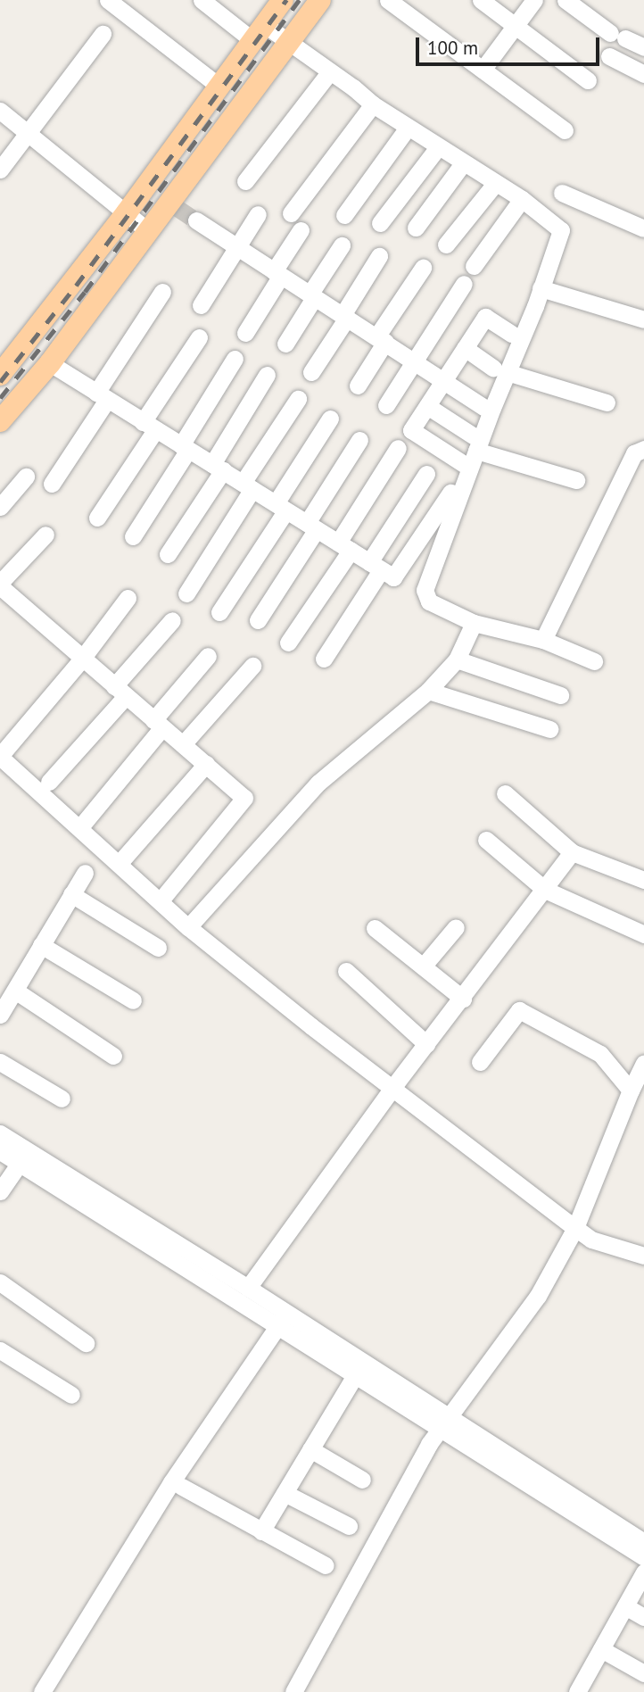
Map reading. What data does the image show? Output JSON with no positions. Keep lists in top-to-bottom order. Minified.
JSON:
{"scale_bar":"100 m"}
